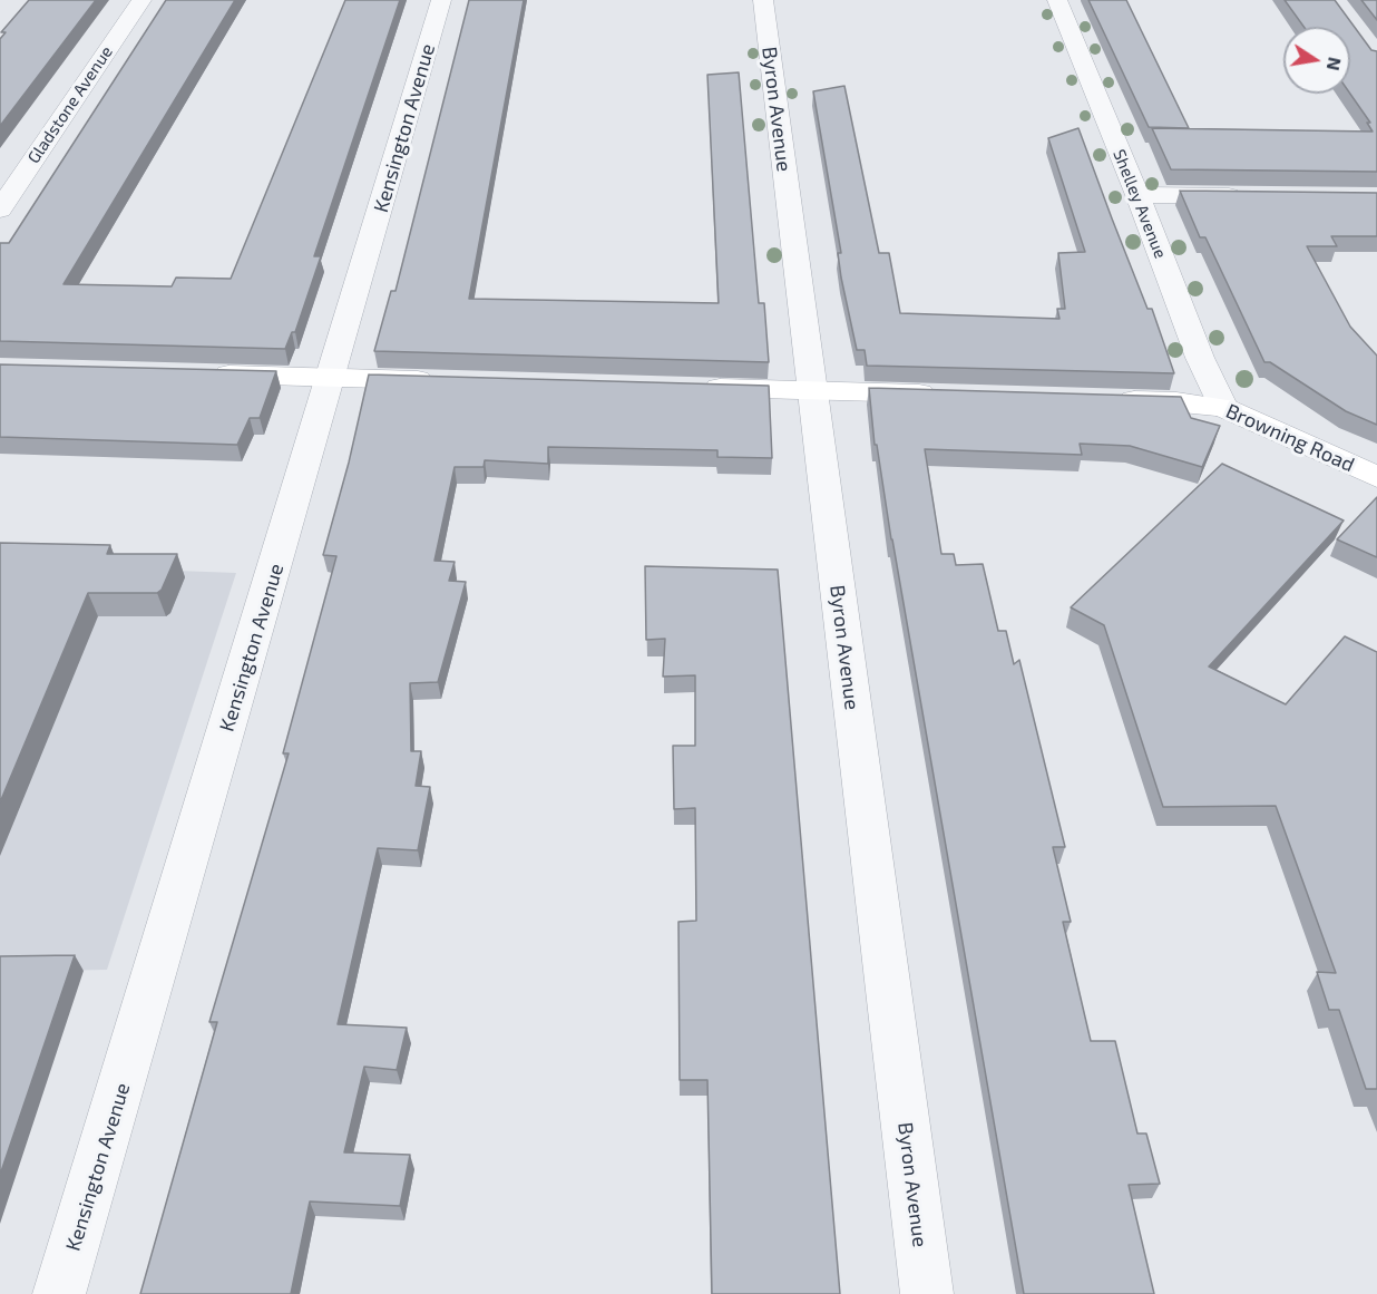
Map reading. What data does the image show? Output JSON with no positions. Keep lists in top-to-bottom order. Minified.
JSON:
{"streets":{"main road":["Browning Road"],"street":["Gladstone Avenue","Byron Avenue","Kensington Avenue","Shelley Avenue"]},"crossings":[["Shelley Avenue","Browning Road"]],"north":"right"}
